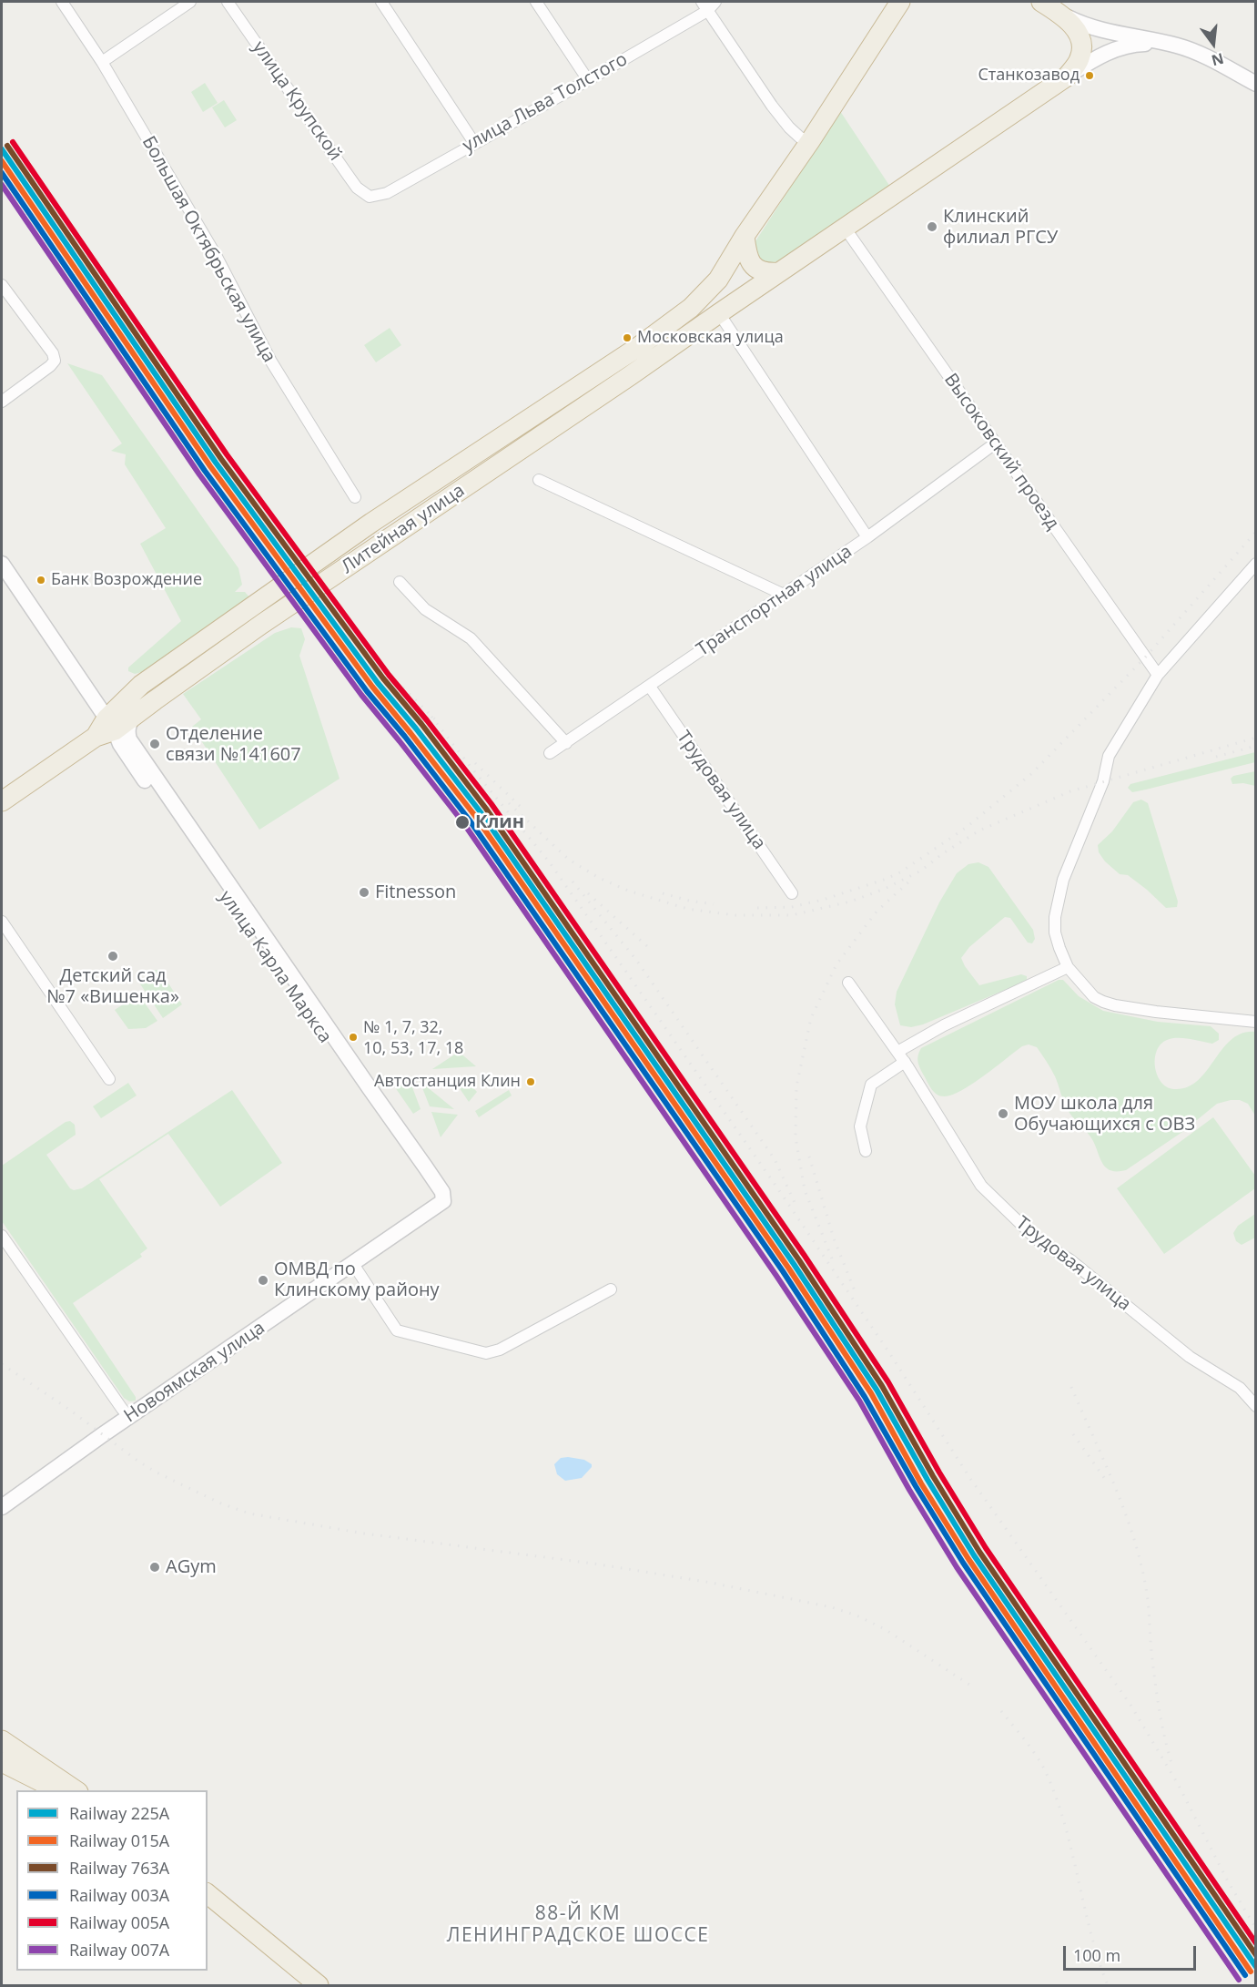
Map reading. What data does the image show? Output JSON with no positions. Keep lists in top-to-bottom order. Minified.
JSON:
{"streets":{"highway":["Литейная улица"],"street":["улица Крупской","улица Льва Толстого","Большая Октябрьская улица","Высоковский проезд","Транспортная улица","Трудовая улица","улица Карла Маркса","Новоямская улица"]},"crossings":[["улица Крупской","улица Льва Толстого"],["Высоковский проезд","Литейная улица"],["Высоковский проезд","Транспортная улица"],["Литейная улица","улица Карла Маркса"],["Транспортная улица","Трудовая улица"],["улица Карла Маркса","Новоямская улица"]],"districts":["88-Й КМ ЛЕНИНГРАДСКОЕ ШОССЕ"],"places":["Станкозавод","Клинский филиал РГСУ","Московская улица","Банк Возрождение","Отделение связи №141607","Клин","Fitnesson","Детский сад №7 «Вишенка»","№ 1, 7, 32, 10, 53, 17, 18","Автостанция Клин","МОУ школа для Обучающихся с ОВЗ","ОМВД по Клинскому району","AGym"],"lines":["rail line 005А","rail line 763А","rail line 225А","rail line 015А","rail line 003А","rail line 007А"],"legend":["Railway 225А","Railway 015А","Railway 763А","Railway 003А","Railway 005А","Railway 007А"],"scale_bar":"100 m","north":"bottom"}
